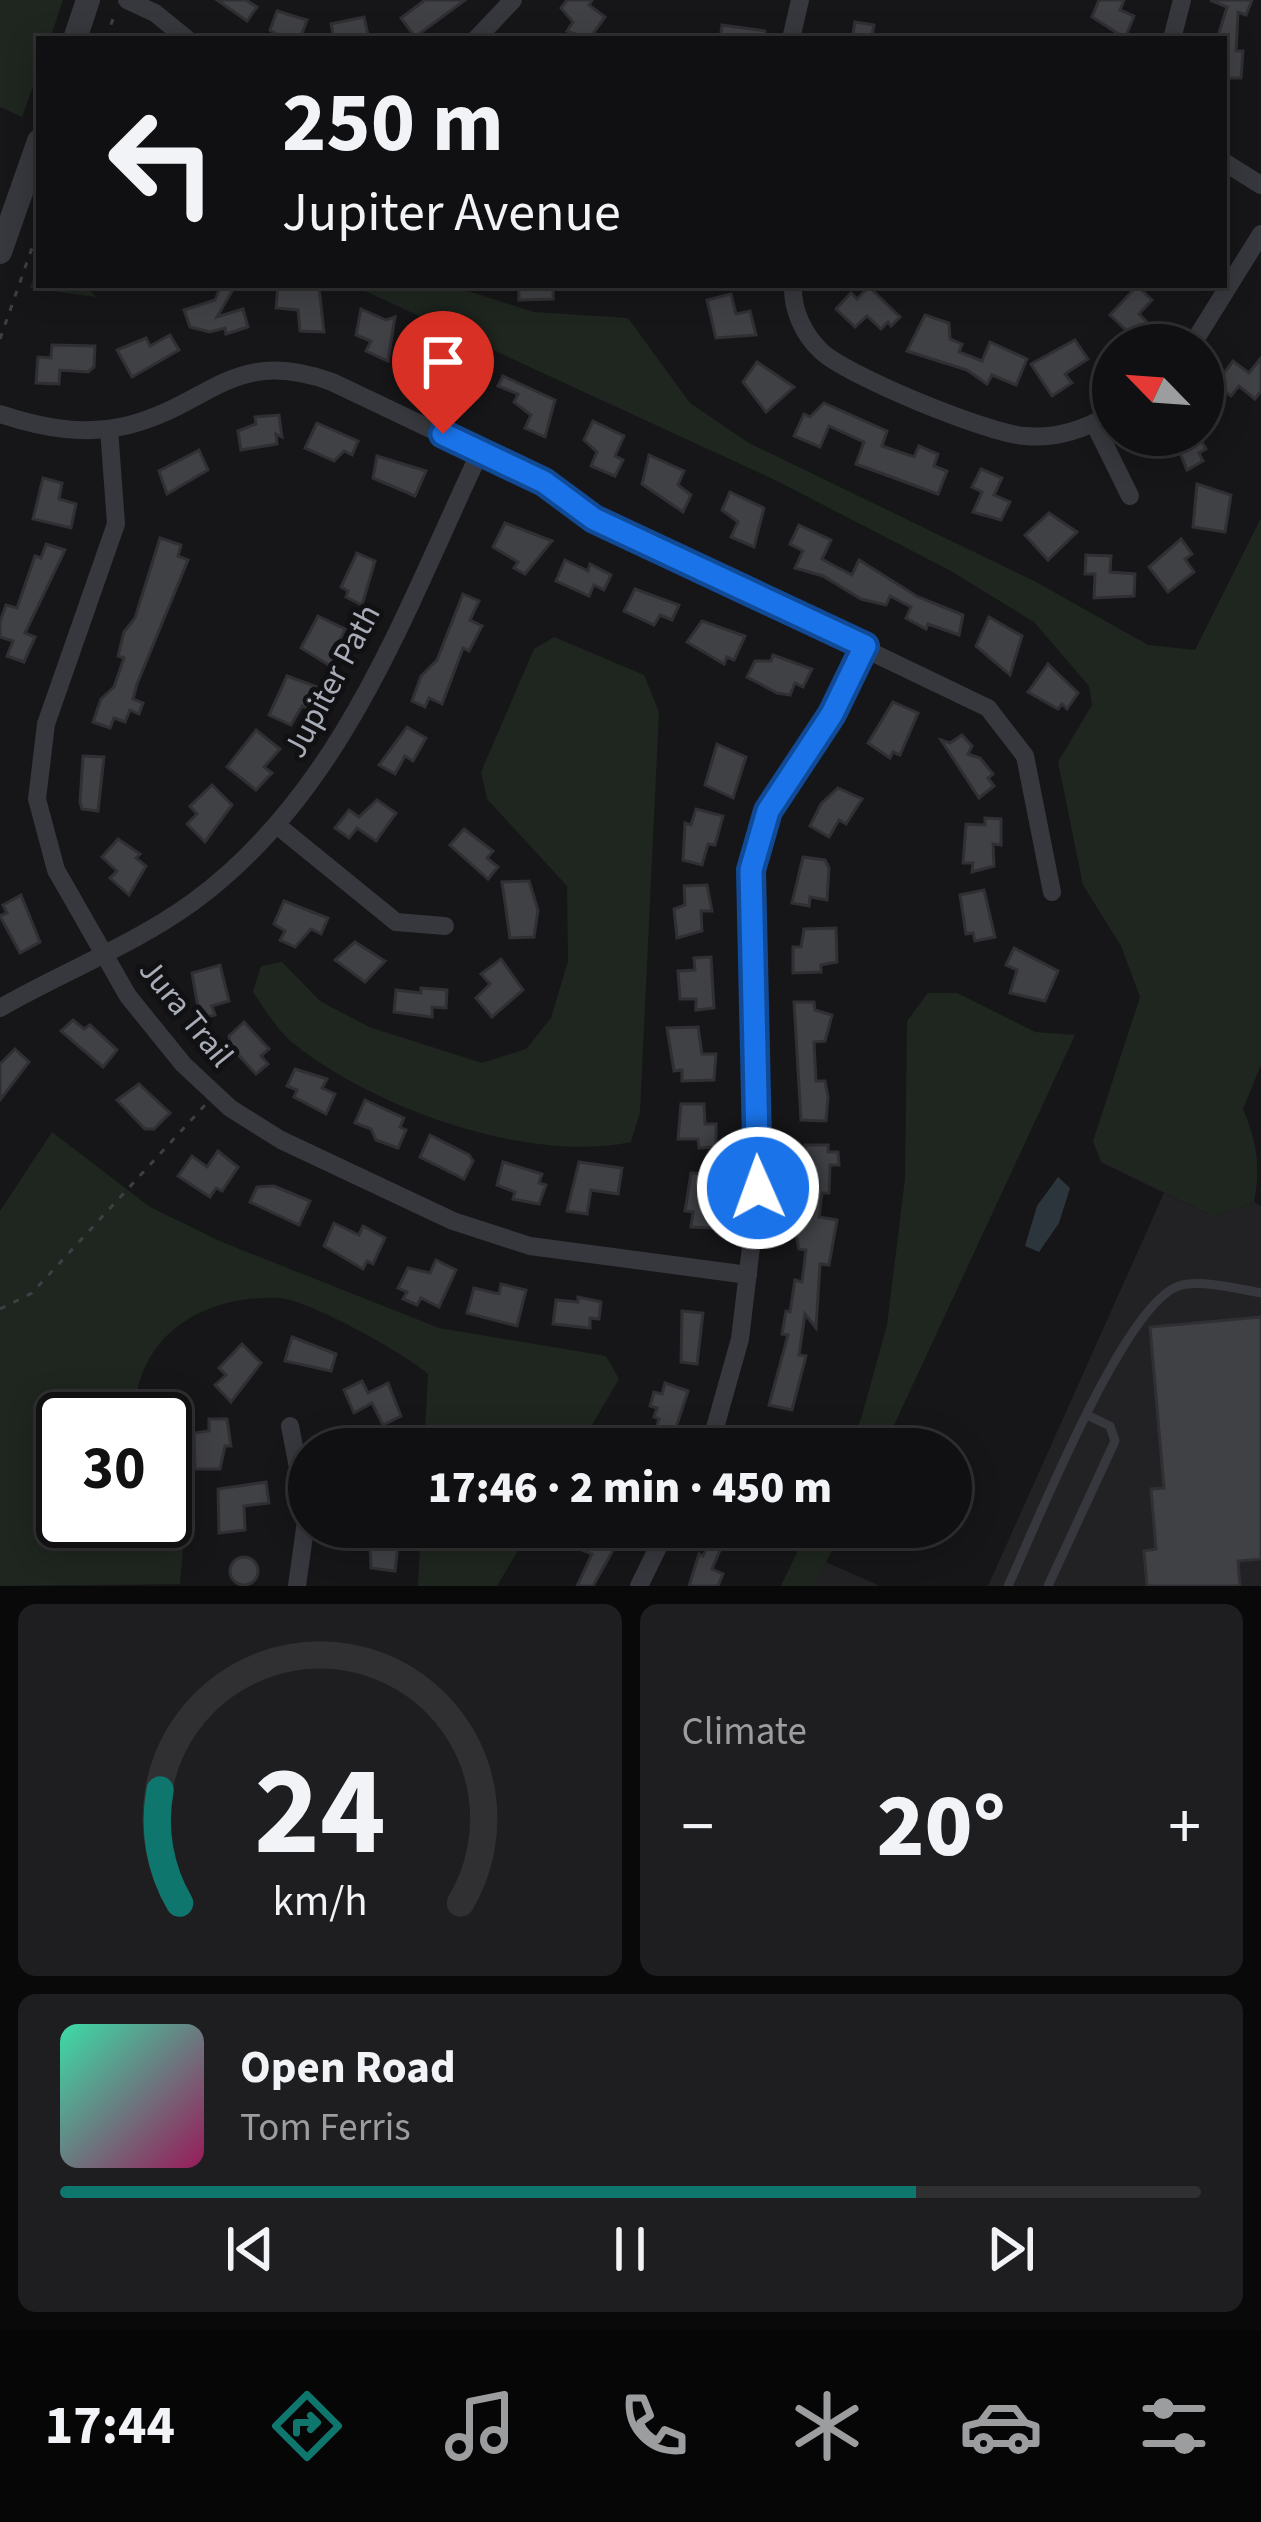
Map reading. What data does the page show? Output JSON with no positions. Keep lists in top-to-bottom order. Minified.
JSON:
{"streets":{"street":["Jupiter Path","Jura Trail"]},"crossings":[["Jupiter Path","Jura Trail"]],"north":"top left","page":{"turn":["250 m","Jupiter Avenue"],"limit":"30","trip":"17:46 · 2 min · 450 m","tile":"Climate","heat":["−","20°","+"],"song":["Open Road","Tom Ferris"],"tabs":"17:44","gauge":["24","km/h"]}}
